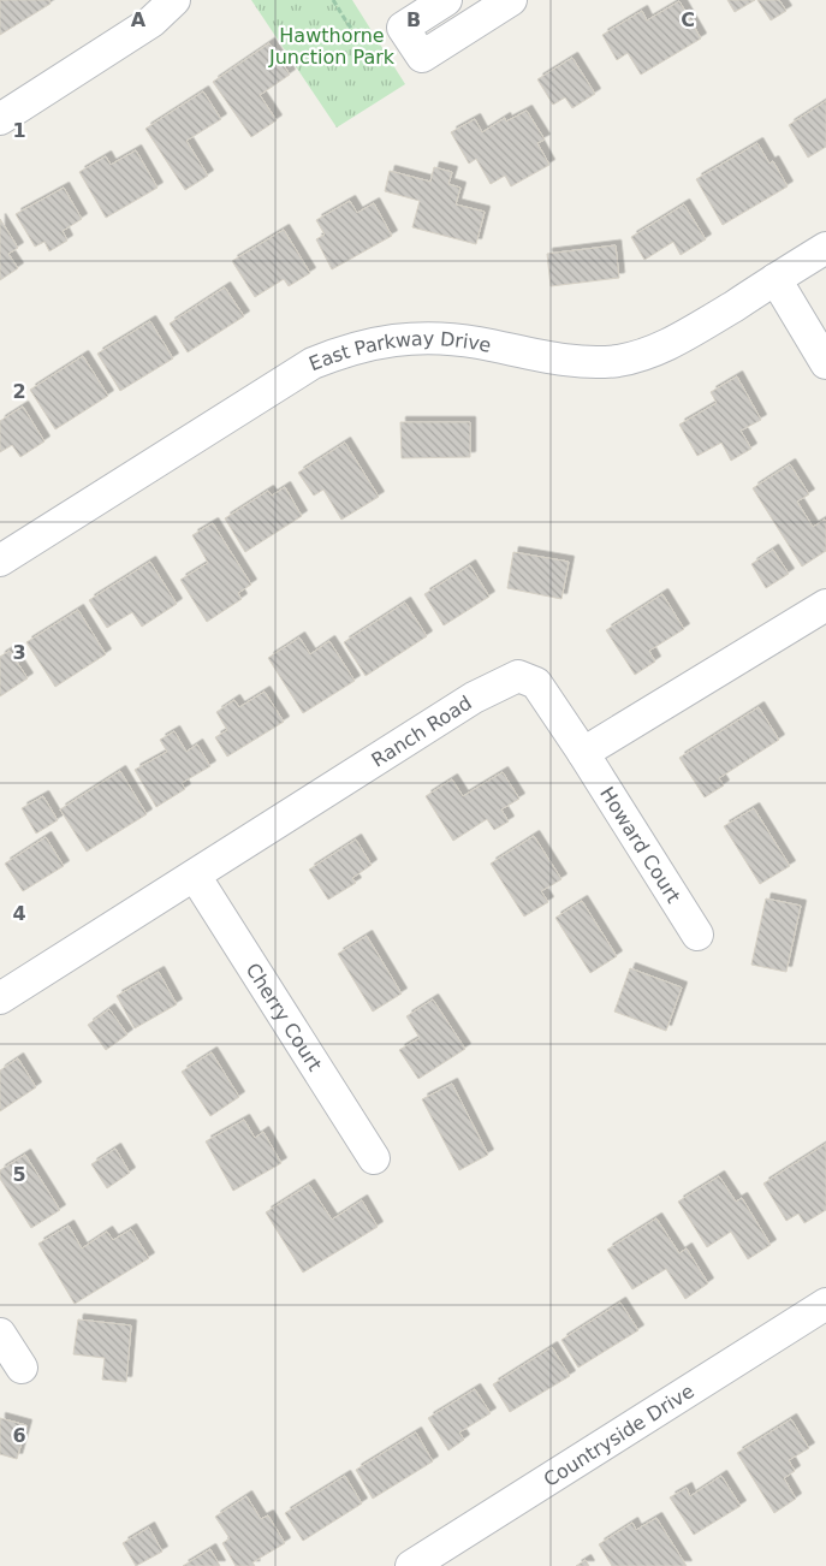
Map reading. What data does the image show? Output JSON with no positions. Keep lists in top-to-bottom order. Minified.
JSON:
{"streets":{"street":["East Parkway Drive","Ranch Road","Howard Court","Cherry Court","Countryside Drive"]},"crossings":[["Ranch Road","Howard Court"],["Ranch Road","Cherry Court"]],"parks":["Hawthorne Junction Park"],"grid":{"columns":["A","B","C"],"rows":["1","2","3","4","5","6"]}}
